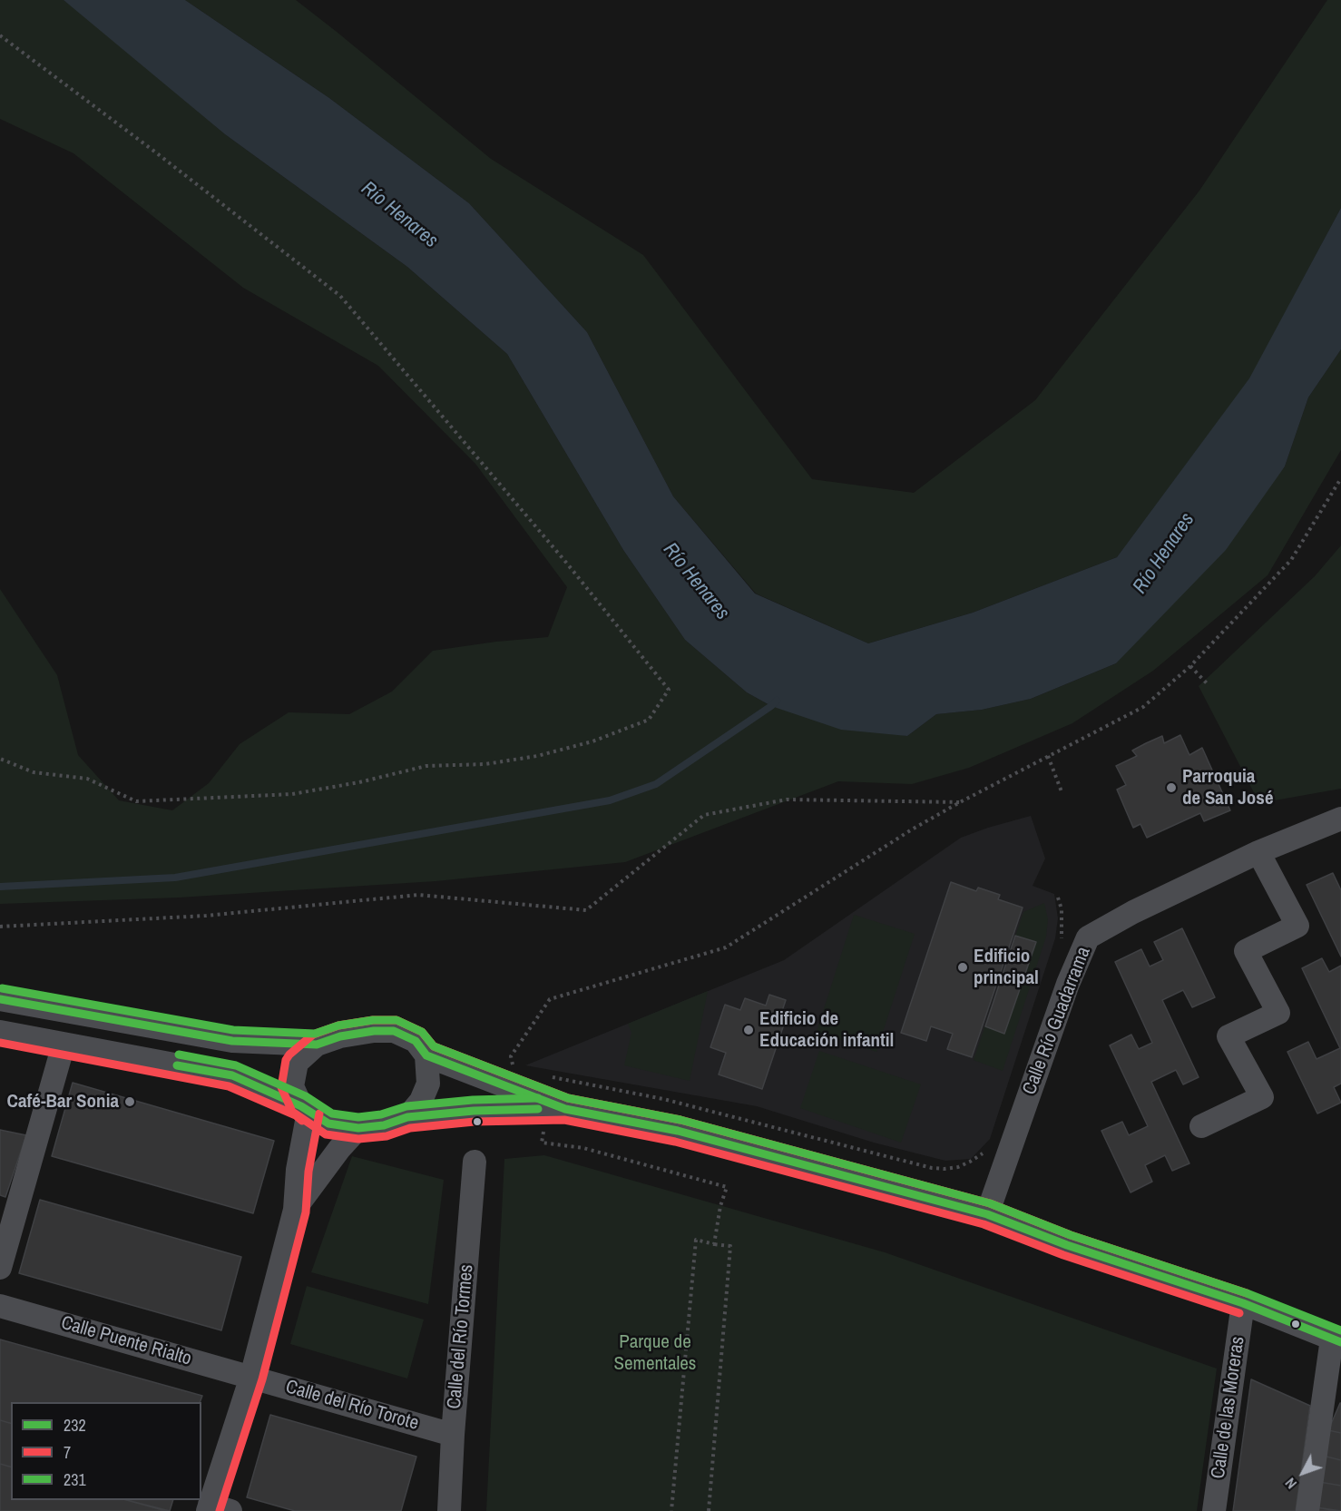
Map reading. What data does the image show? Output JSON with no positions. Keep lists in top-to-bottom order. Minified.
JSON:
{"streets":{"street":["Calle Río Guadarrama","Calle del Río Tormes","Calle Puente Rialto","Calle del Río Torote","Calle de las Moreras"]},"crossings":[["Calle del Río Tormes","Calle del Río Torote"],["Calle Puente Rialto","Calle del Río Torote"]],"water":["Río Henares"],"parks":["Parque de Sementales"],"places":["Parroquia de San José","Edificio principal","Edificio de Educación infantil","Café-Bar Sonia"],"lines":["transit line 231","transit line 232","transit line 7"],"legend":["232","7","231"],"north":"bottom left"}
